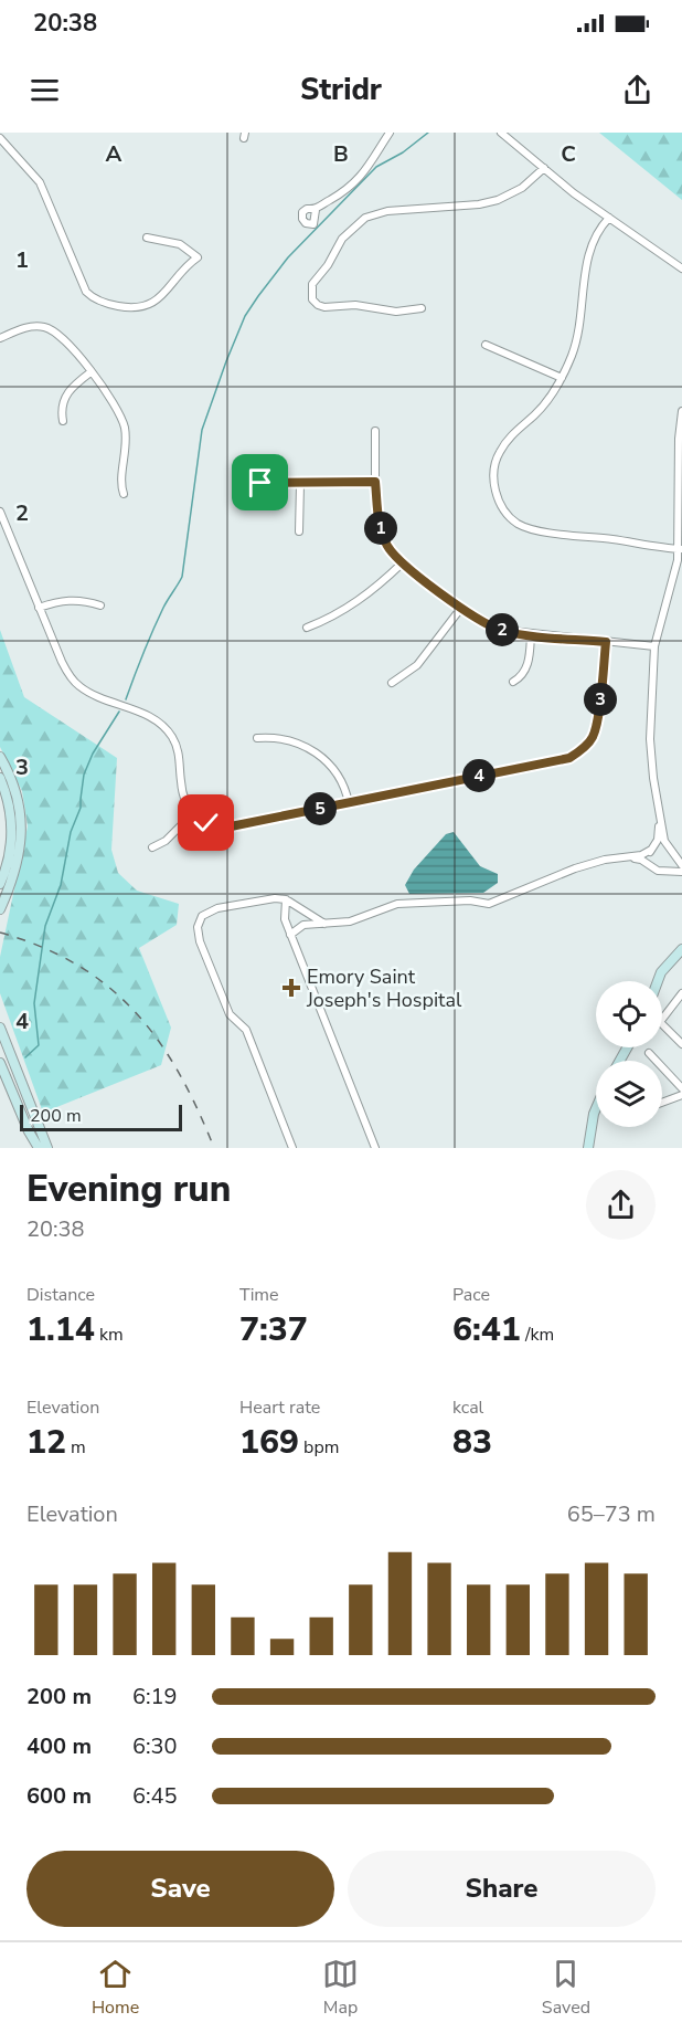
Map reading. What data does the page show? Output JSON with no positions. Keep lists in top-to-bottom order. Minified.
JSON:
{"places":{"health":["Emory Saint Joseph's Hospital"]},"scale_bar":"200 m","page":{"status":"20:38","header":"Stridr","pins":["1","2","3","4","5"],"scale":"200 m","heading":["Evening run","20:38"],"stats":[["Distance","1.14 km"],["Time","7:37"],["Pace","6:41 /km"],["Elevation","12 m"],["Heart rate","169 bpm"],["kcal","83"]],"chart":["Elevation","65–73 m"],"list":[{"name":"200 m","note":"6:19"},{"name":"400 m","note":"6:30"},{"name":"600 m","note":"6:45"}],"buttons":["Save","Share"],"tabs":["Home","Map","Saved"]},"grid":{"columns":["A","B","C"],"rows":["1","2","3","4"]}}
